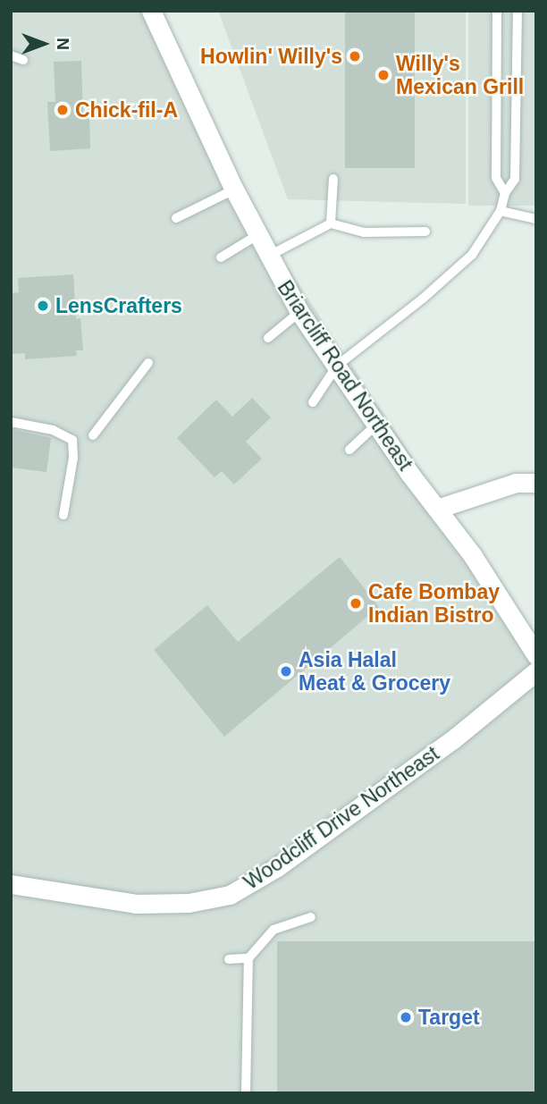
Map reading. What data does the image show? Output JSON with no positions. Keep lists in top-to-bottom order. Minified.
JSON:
{"streets":{"main road":["Briarcliff Road Northeast","Woodcliff Drive Northeast"]},"places":["Howlin' Willy's","Willy's Mexican Grill","Chick-fil-A","LensCrafters","Cafe Bombay Indian Bistro","Asia Halal Meat & Grocery","Target"],"north":"right"}
